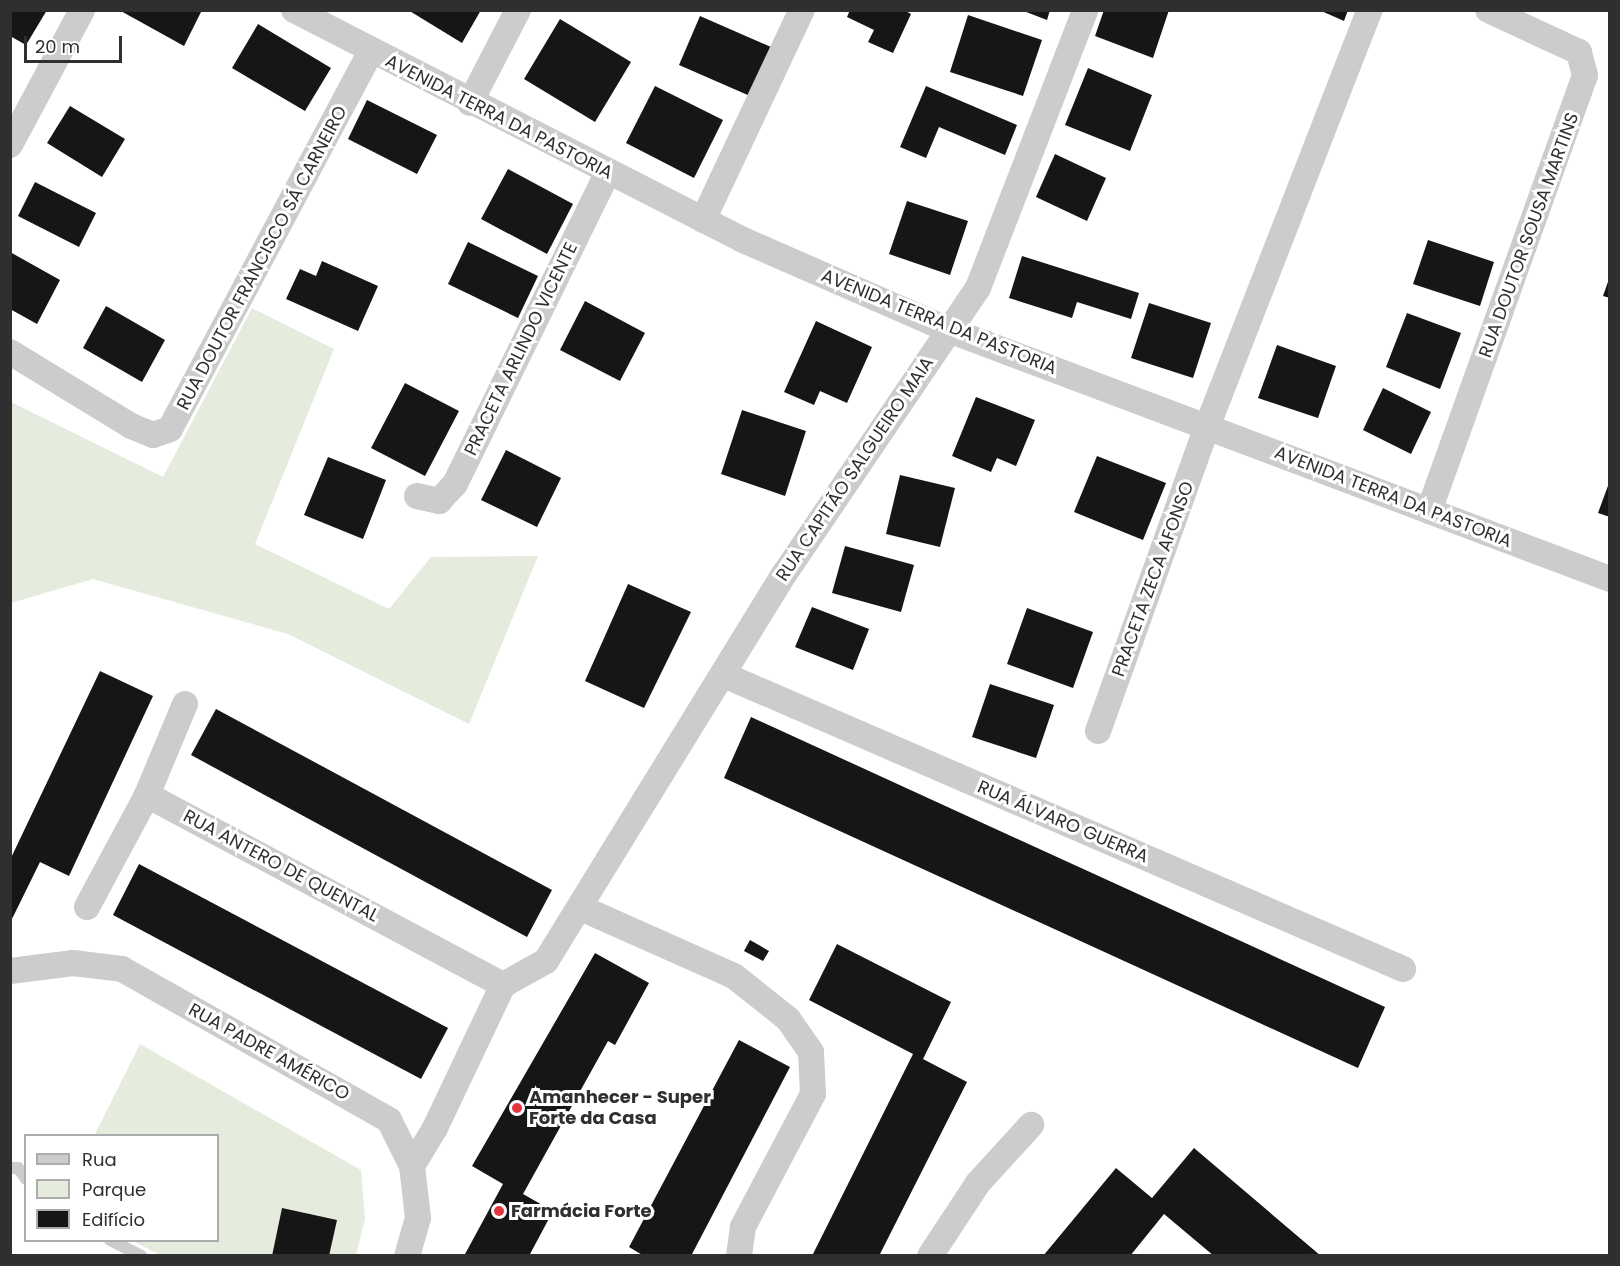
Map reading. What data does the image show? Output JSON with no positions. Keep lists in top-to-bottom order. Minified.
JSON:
{"streets":{"street":["AVENIDA TERRA DA PASTORIA","RUA DOUTOR SOUSA MARTINS","RUA DOUTOR FRANCISCO SÁ CARNEIRO","PRACETA ARLINDO VICENTE","RUA CAPITÃO SALGUEIRO MAIA","PRACETA ZECA AFONSO","RUA ÁLVARO GUERRA","RUA ANTERO DE QUENTAL","RUA PADRE AMÉRICO"]},"crossings":[["AVENIDA TERRA DA PASTORIA","RUA DOUTOR SOUSA MARTINS"],["AVENIDA TERRA DA PASTORIA","RUA DOUTOR FRANCISCO SÁ CARNEIRO"],["AVENIDA TERRA DA PASTORIA","PRACETA ARLINDO VICENTE"],["AVENIDA TERRA DA PASTORIA","RUA CAPITÃO SALGUEIRO MAIA"],["AVENIDA TERRA DA PASTORIA","PRACETA ZECA AFONSO"],["RUA CAPITÃO SALGUEIRO MAIA","RUA ÁLVARO GUERRA"],["RUA CAPITÃO SALGUEIRO MAIA","RUA ANTERO DE QUENTAL"]],"places":["Amanhecer - Super Forte da Casa","Farmácia Forte"],"legend":["Rua","Parque","Edifício"],"scale_bar":"20 m"}
